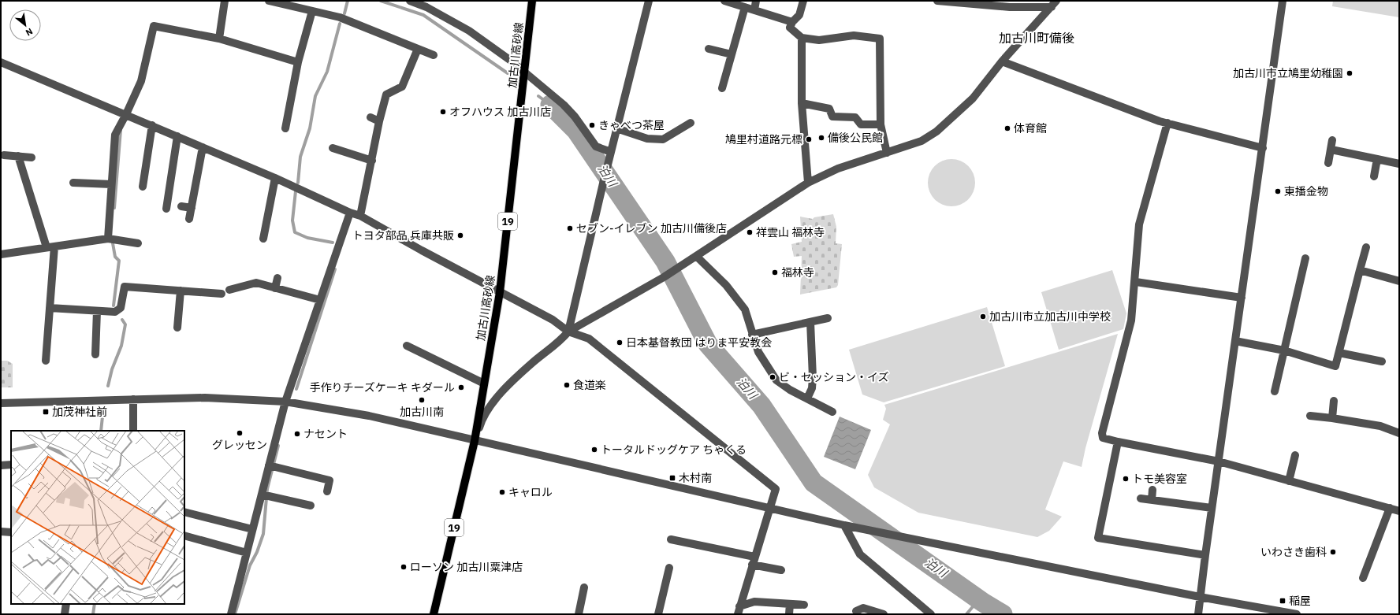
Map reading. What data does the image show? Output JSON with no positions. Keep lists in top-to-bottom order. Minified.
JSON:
{"streets":{"main road":["加古川高砂線","19"]},"districts":["加古川町備後"],"water":["泊川"],"places":{"other":["加古川市立鳩里幼稚園","オフハウス 加古川店","きゃべつ茶屋","体育館","備後公民館","鳩里村道路元標","東播金物","セブン-イレブン 加古川備後店","祥雲山 福林寺","トヨタ部品 兵庫共販","福林寺","加古川市立加古川中学校","日本基督教団 はりま平安教会","ビ・セッション・イズ","食道楽","手作りチーズケーキ キダール","加古川南","グレッセン","ナセント","トータルドッグケア ちゃくる","トモ美容室","キャロル","いわさき歯科","ローソン 加古川粟津店"],"transit":["加茂神社前","木村南","稲屋"]},"north":"bottom right"}
